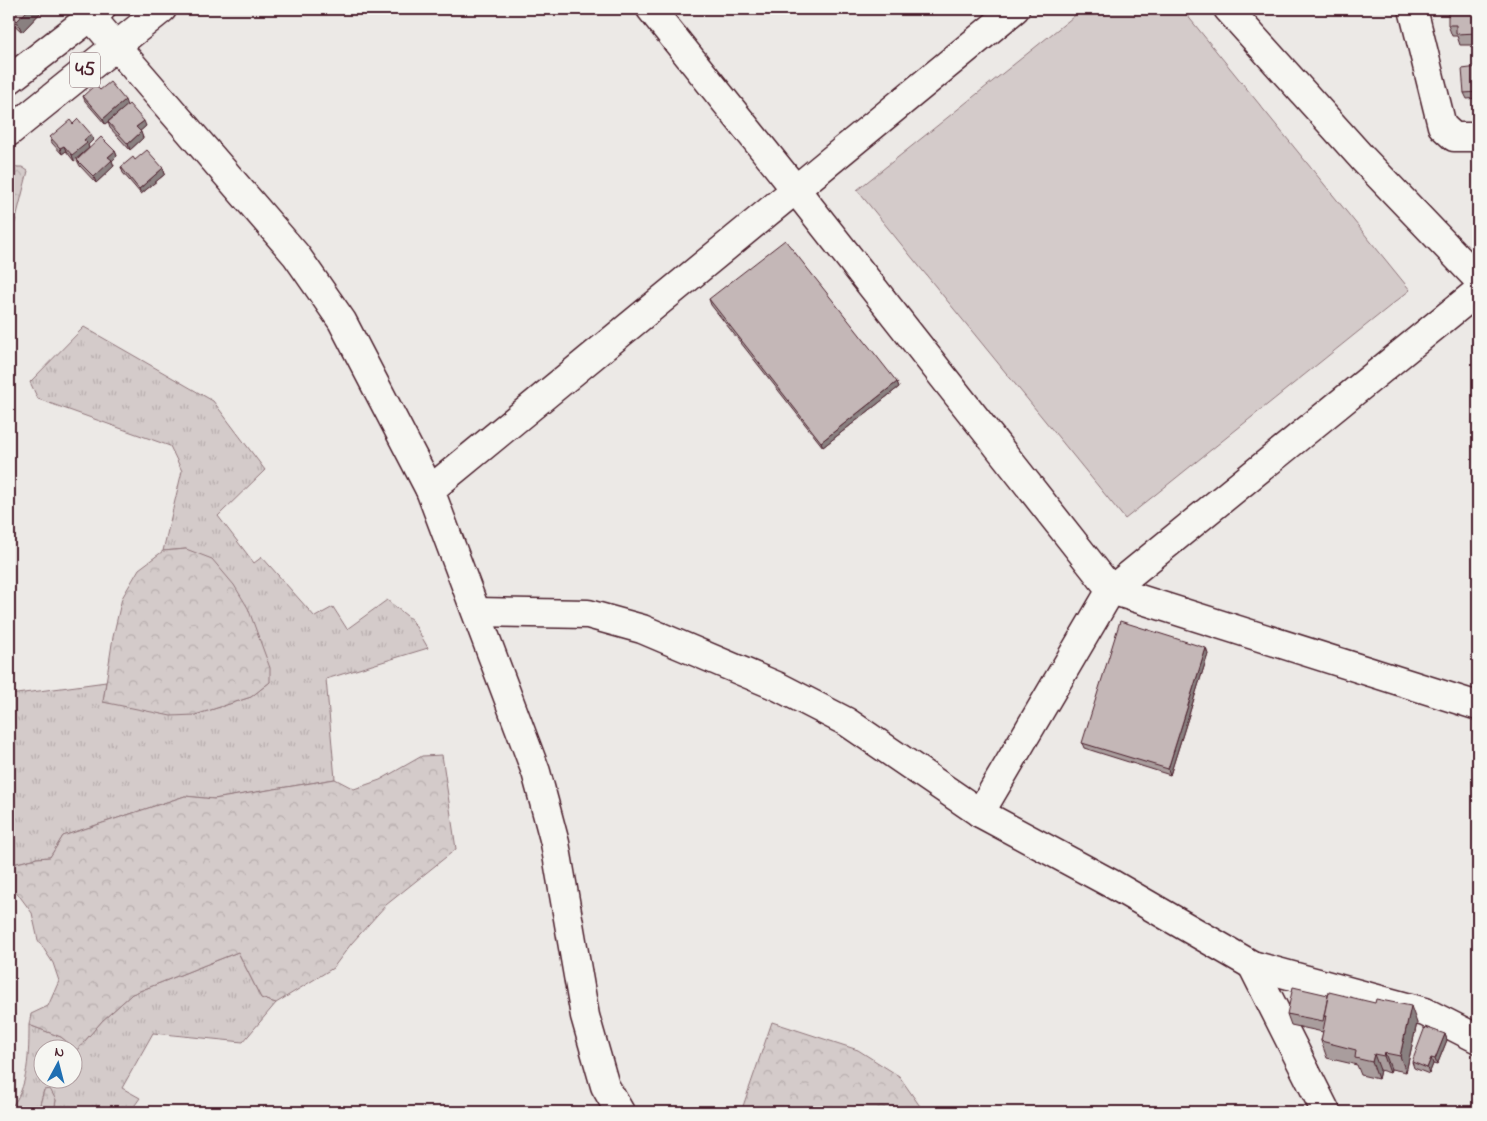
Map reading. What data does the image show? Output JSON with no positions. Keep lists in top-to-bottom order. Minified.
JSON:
{"streets":{"street":["45"]},"north":"top"}
